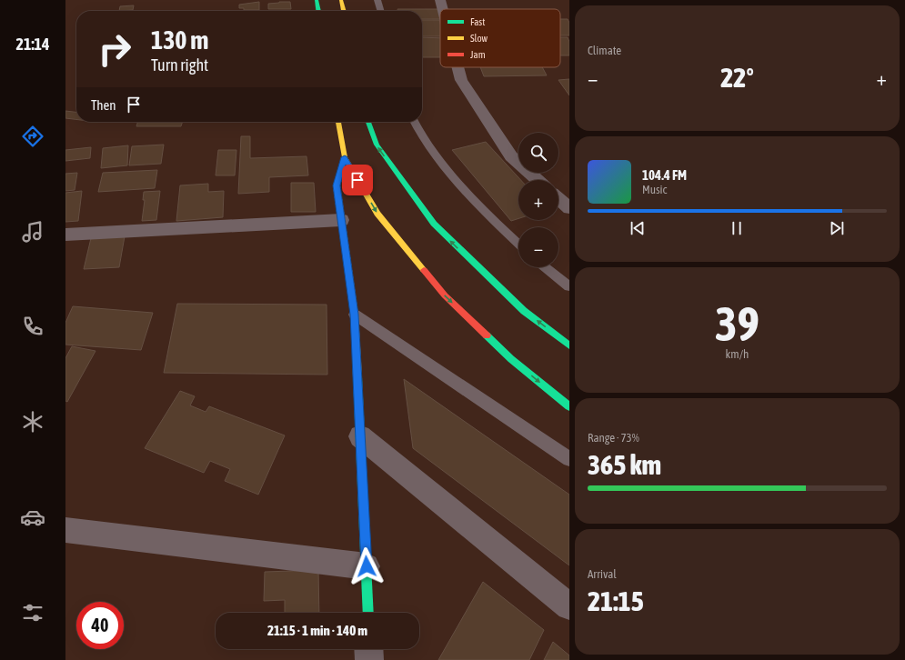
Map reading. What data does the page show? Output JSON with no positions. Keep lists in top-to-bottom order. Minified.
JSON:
{"legend":["Fast","Slow","Jam"],"page":{"tabs":"21:14","tile":["Climate",["39","km/h"],["Range · 73%","365 km"],["Arrival","21:15"]],"turn":["130 m","Turn right"],"heat":["−","22°","+"],"then":"Then","map_buttons":["+","−"],"song":["104.4 FM","Music"],"limit":"40","trip":"21:15 · 1 min · 140 m"}}
